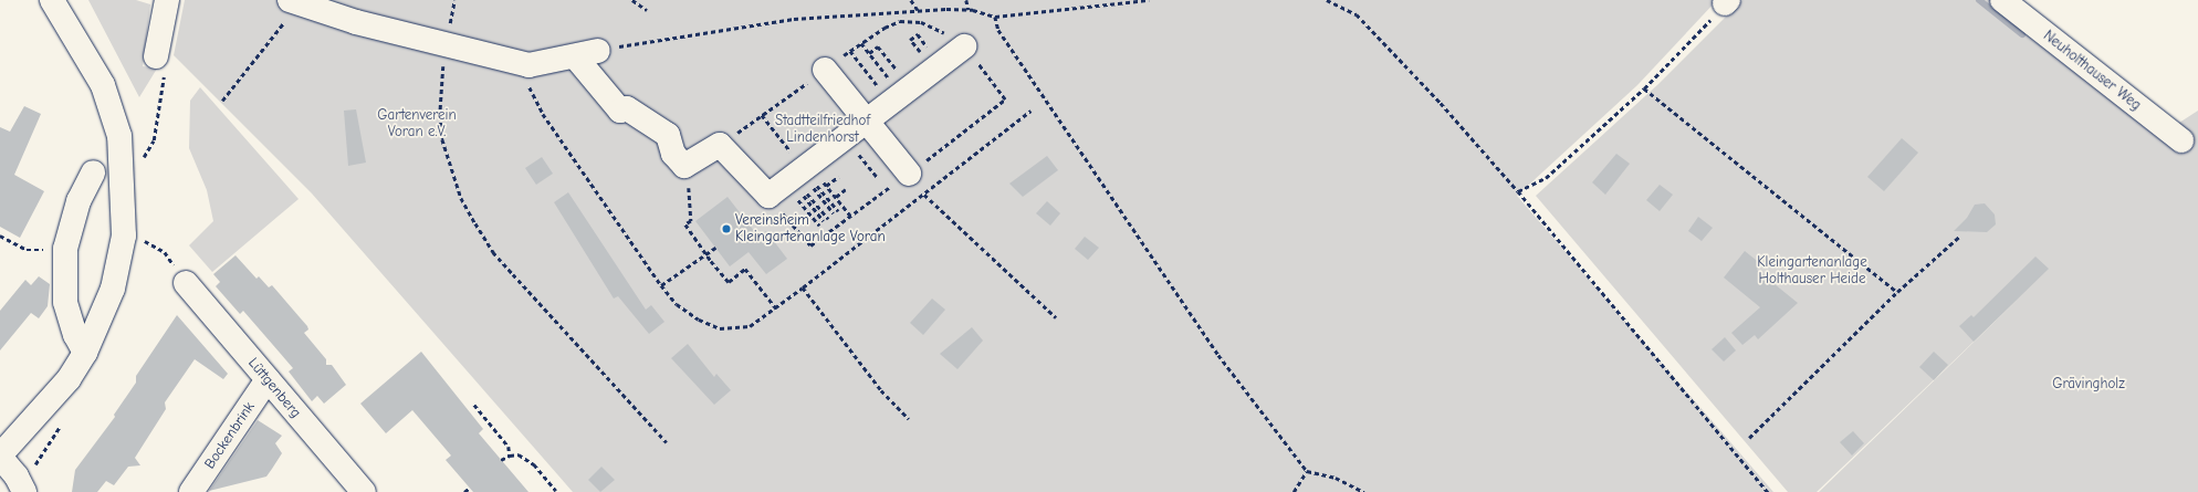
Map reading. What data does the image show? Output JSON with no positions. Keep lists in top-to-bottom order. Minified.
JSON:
{"streets":{"street":["Neuholthauser Weg","Lüttgenberg","Bockenbrink"]},"crossings":[["Lüttgenberg","Bockenbrink"]],"parks":["Gartenverein Voran e.V.","Stadtteilfriedhof Lindenhorst","Kleingartenanlage Holthauser Heide","Grävingholz"],"places":["Vereinsheim Kleingartenanlage Voran"]}
